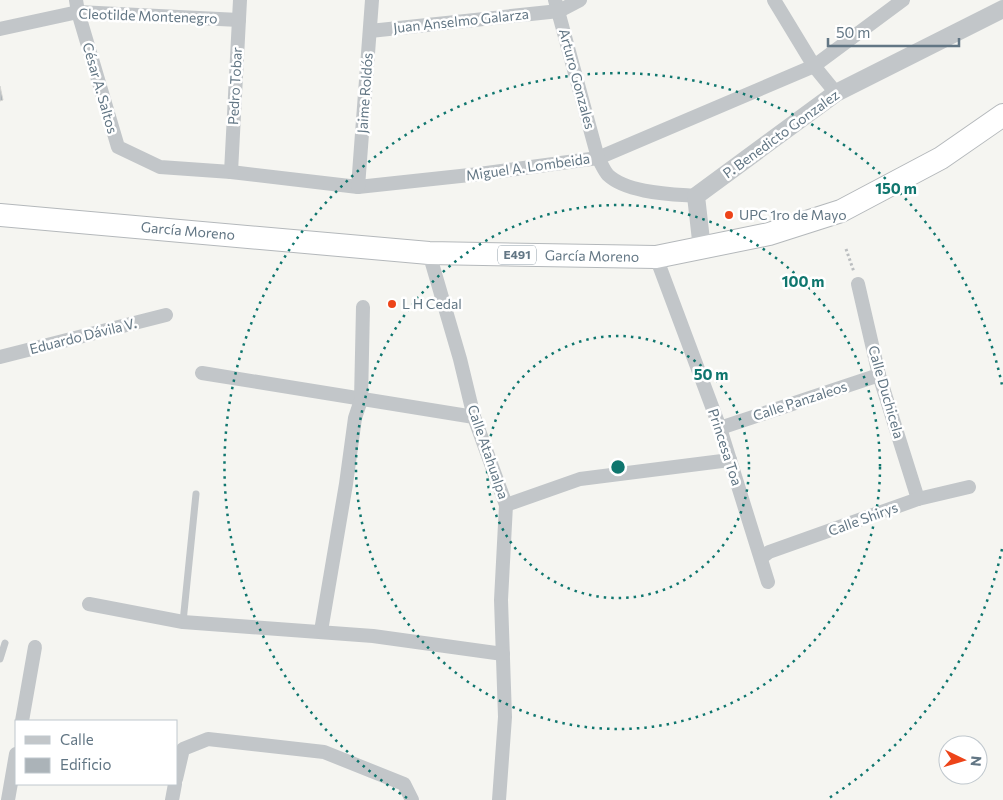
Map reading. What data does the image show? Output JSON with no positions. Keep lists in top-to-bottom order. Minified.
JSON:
{"streets":{"highway":["García Moreno","E491"],"street":["Cleotilde Montenegro","Juan Anselmo Galarza","Arturo Gonzales","Pedro Tobar","César A. Saltos","Jaime Roldós","P. Benedicto Gonzalez","Miguel A. Lombeida","Eduardo Dávila V.","Calle Duchicela","Calle Panzaleos","Princesa Toa","Calle Atahualpa","Calle Shirys"]},"crossings":[["Cleotilde Montenegro","Pedro Tobar"],["Cleotilde Montenegro","César A. Saltos"],["Juan Anselmo Galarza","Arturo Gonzales"],["Juan Anselmo Galarza","Jaime Roldós"],["Arturo Gonzales","Miguel A. Lombeida"],["Pedro Tobar","Miguel A. Lombeida"],["César A. Saltos","Miguel A. Lombeida"],["Jaime Roldós","Miguel A. Lombeida"],["García Moreno","Princesa Toa"],["García Moreno","Calle Atahualpa"],["Calle Duchicela","Calle Panzaleos"],["Calle Duchicela","Calle Shirys"],["Calle Panzaleos","Princesa Toa"],["Princesa Toa","Calle Shirys"]],"places":["UPC 1ro de Mayo","L H Cedal"],"legend":["Calle","Edificio"],"scale_bar":"50 m","north":"right","rings":["150 m","100 m","50 m"]}
